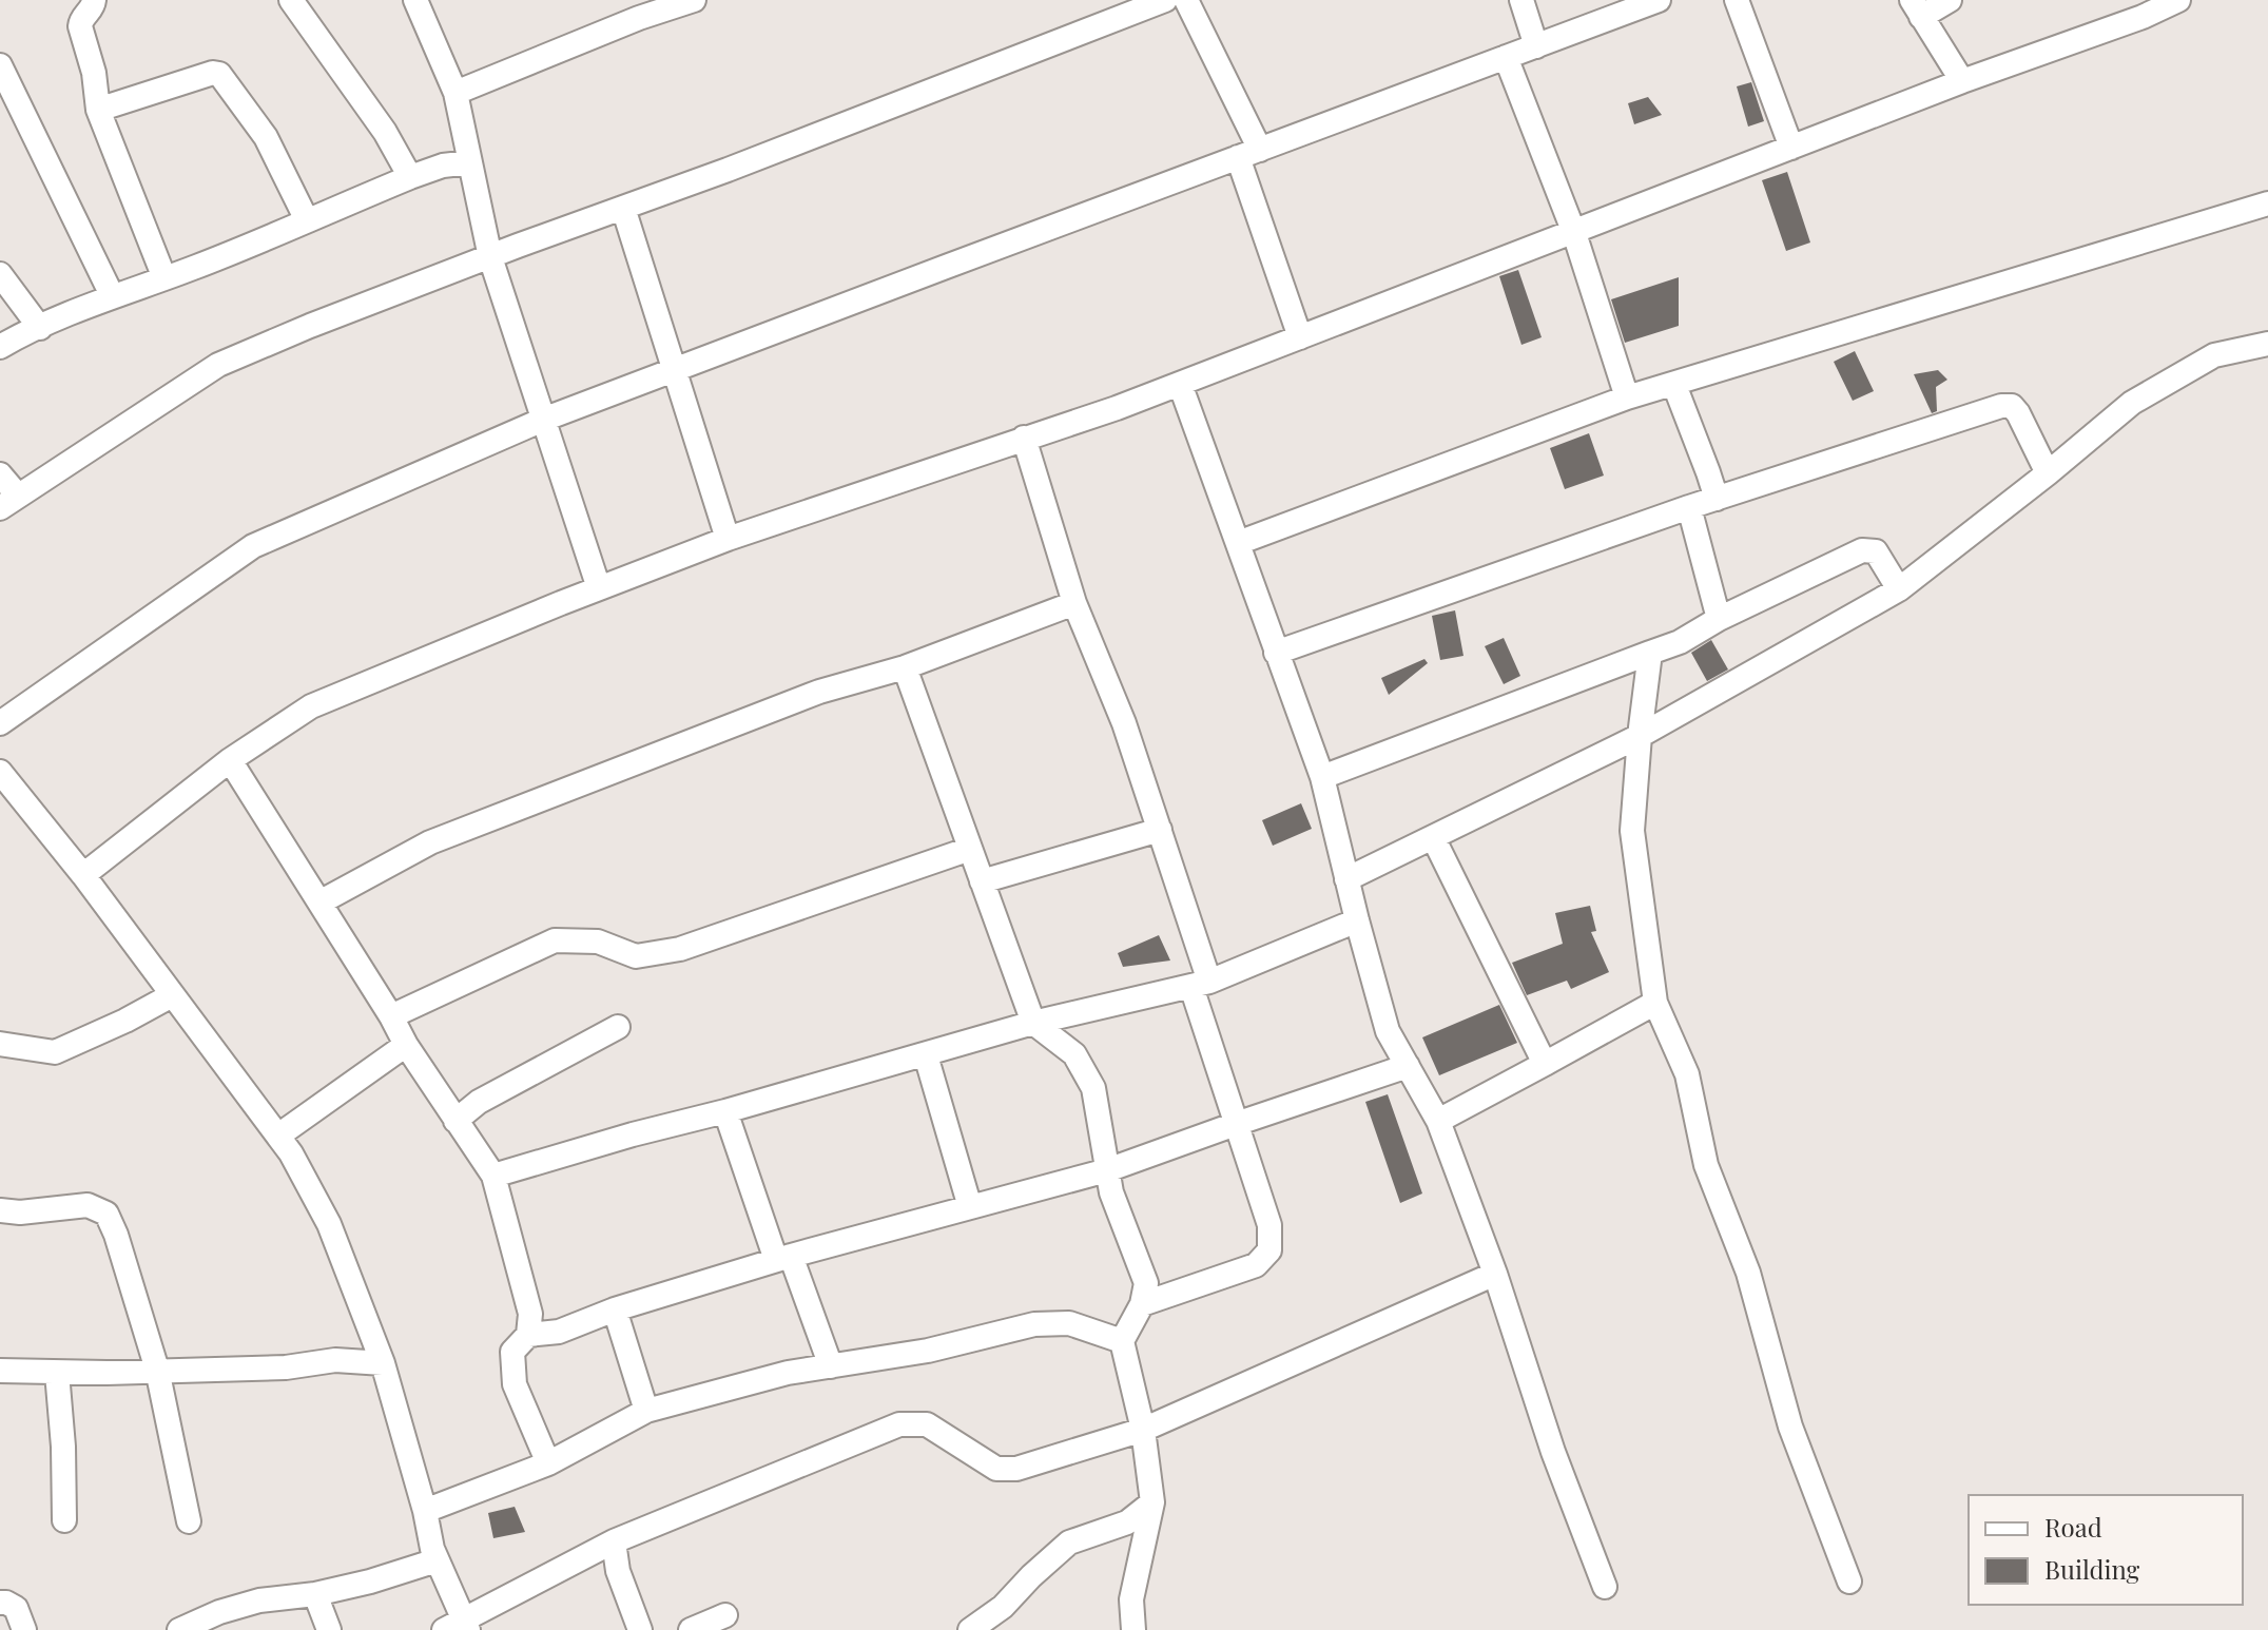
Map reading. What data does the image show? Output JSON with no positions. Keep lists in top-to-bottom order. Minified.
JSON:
{"legend":["Road","Building"]}
